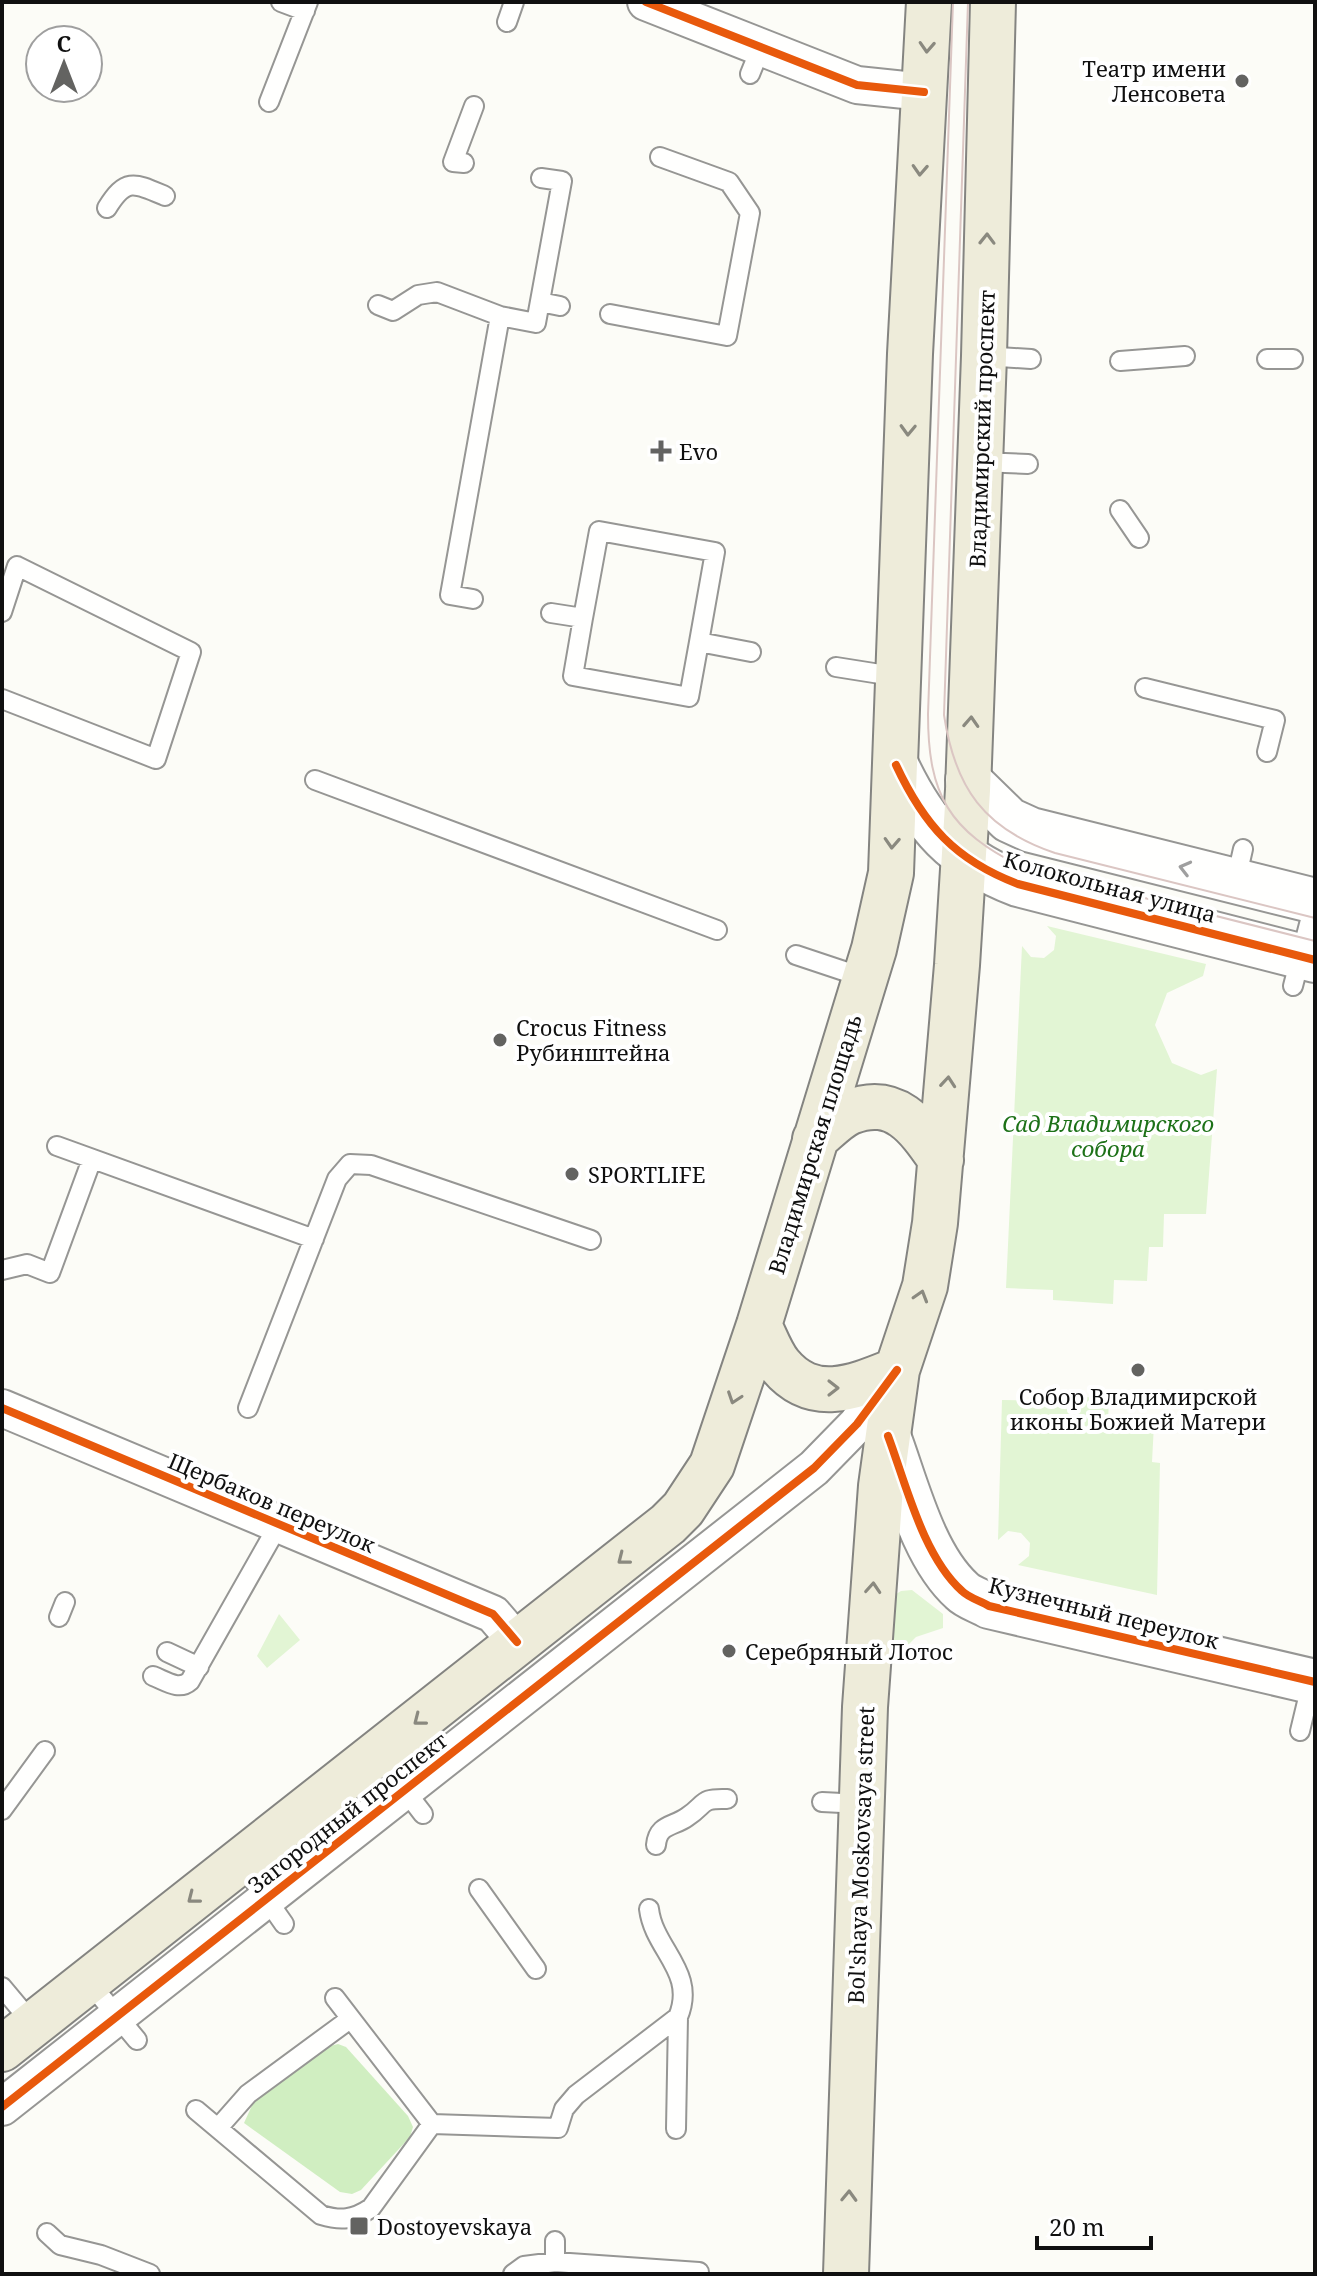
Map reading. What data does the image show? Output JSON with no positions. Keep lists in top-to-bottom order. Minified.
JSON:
{"streets":{"main road":["Владимирский проспект","Владимирская площадь","Загородный проспект","Bol'shaya Moskovsaya street"],"street":["Колокольная улица","Щербаков переулок","Кузнечный переулок"]},"crossings":[["Владимирский проспект","Колокольная улица"],["Колокольная улица","Владимирская площадь"],["Владимирская площадь","Загородный проспект"],["Щербаков переулок","Загородный проспект"],["Кузнечный переулок","Bol'shaya Moskovsaya street"],["Загородный проспект","Bol'shaya Moskovsaya street"]],"one_way":["Bol'shaya Moskovsaya street"],"parks":["Сад Владимирского собора"],"places":{"other":["Театр имени Ленсовета","Crocus Fitness Рубинштейна","SPORTLIFE","Собор Владимирской иконы Божией Матери","Серебряный Лотос"],"health":["Evo"],"transit":["Dostoyevskaya"]},"scale_bar":"20 m","north":"top"}
